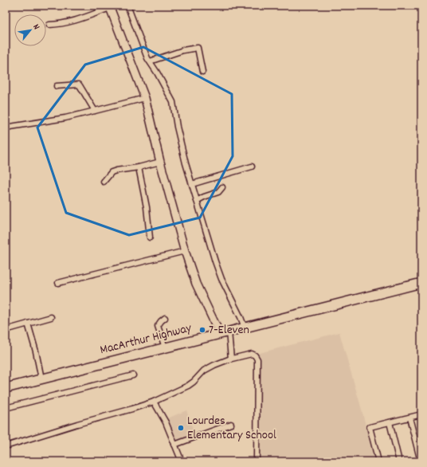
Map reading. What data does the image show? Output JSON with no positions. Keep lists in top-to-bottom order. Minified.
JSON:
{"streets":{"highway":["MacArthur Highway"]},"places":["7-Eleven","Lourdes Elementary School"],"north":"top right"}
